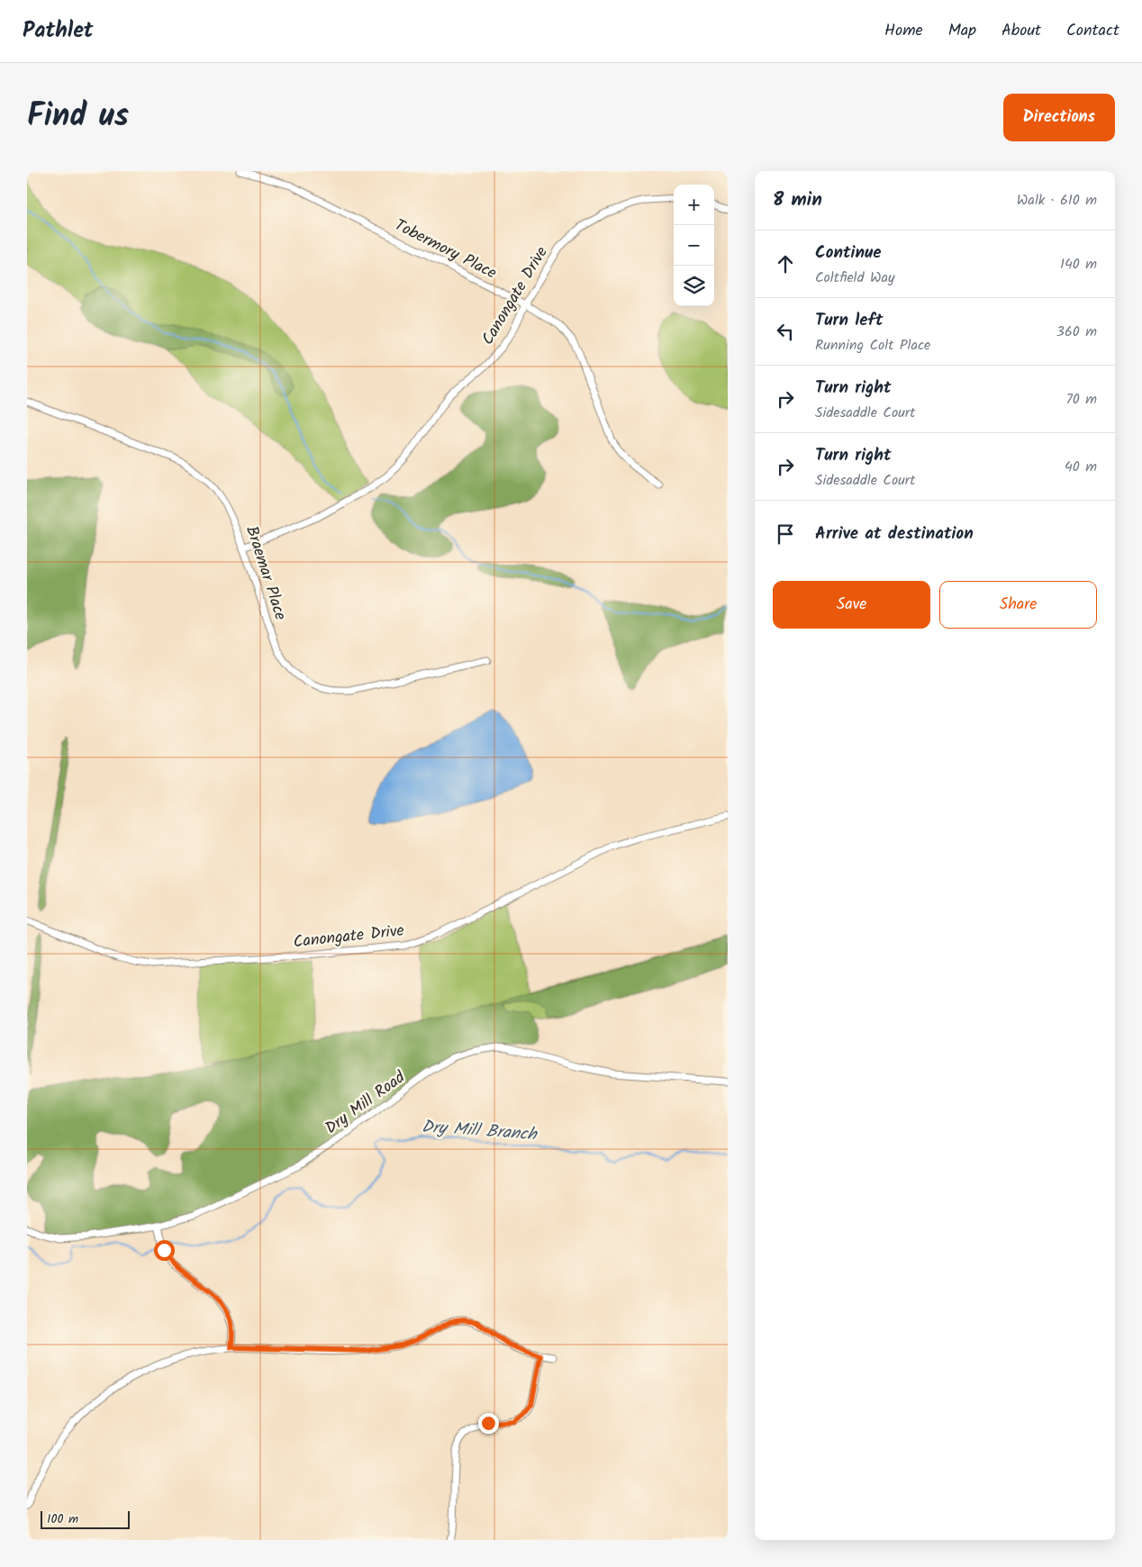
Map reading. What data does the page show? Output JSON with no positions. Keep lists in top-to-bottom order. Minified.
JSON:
{"streets":{"street":["Tobermory Place","Canongate Drive","Braemar Place","Dry Mill Road"]},"crossings":[["Tobermory Place","Canongate Drive"],["Canongate Drive","Braemar Place"]],"water":["Dry Mill Branch"],"scale_bar":"100 m","page":{"header":"Pathlet","nav":["Home","Map","About","Contact"],"title":"Find us","buttons":["Directions",["Save","Share"]],"heading":["8 min","Walk · 610 m"],"map_buttons":["+","−"],"list":[["Continue","Coltfield Way","140 m"],["Turn left","Running Colt Place","360 m"],["Turn right","Sidesaddle Court","70 m"],["Turn right","Sidesaddle Court","40 m"],"Arrive at destination"],"scale":"100 m"}}
